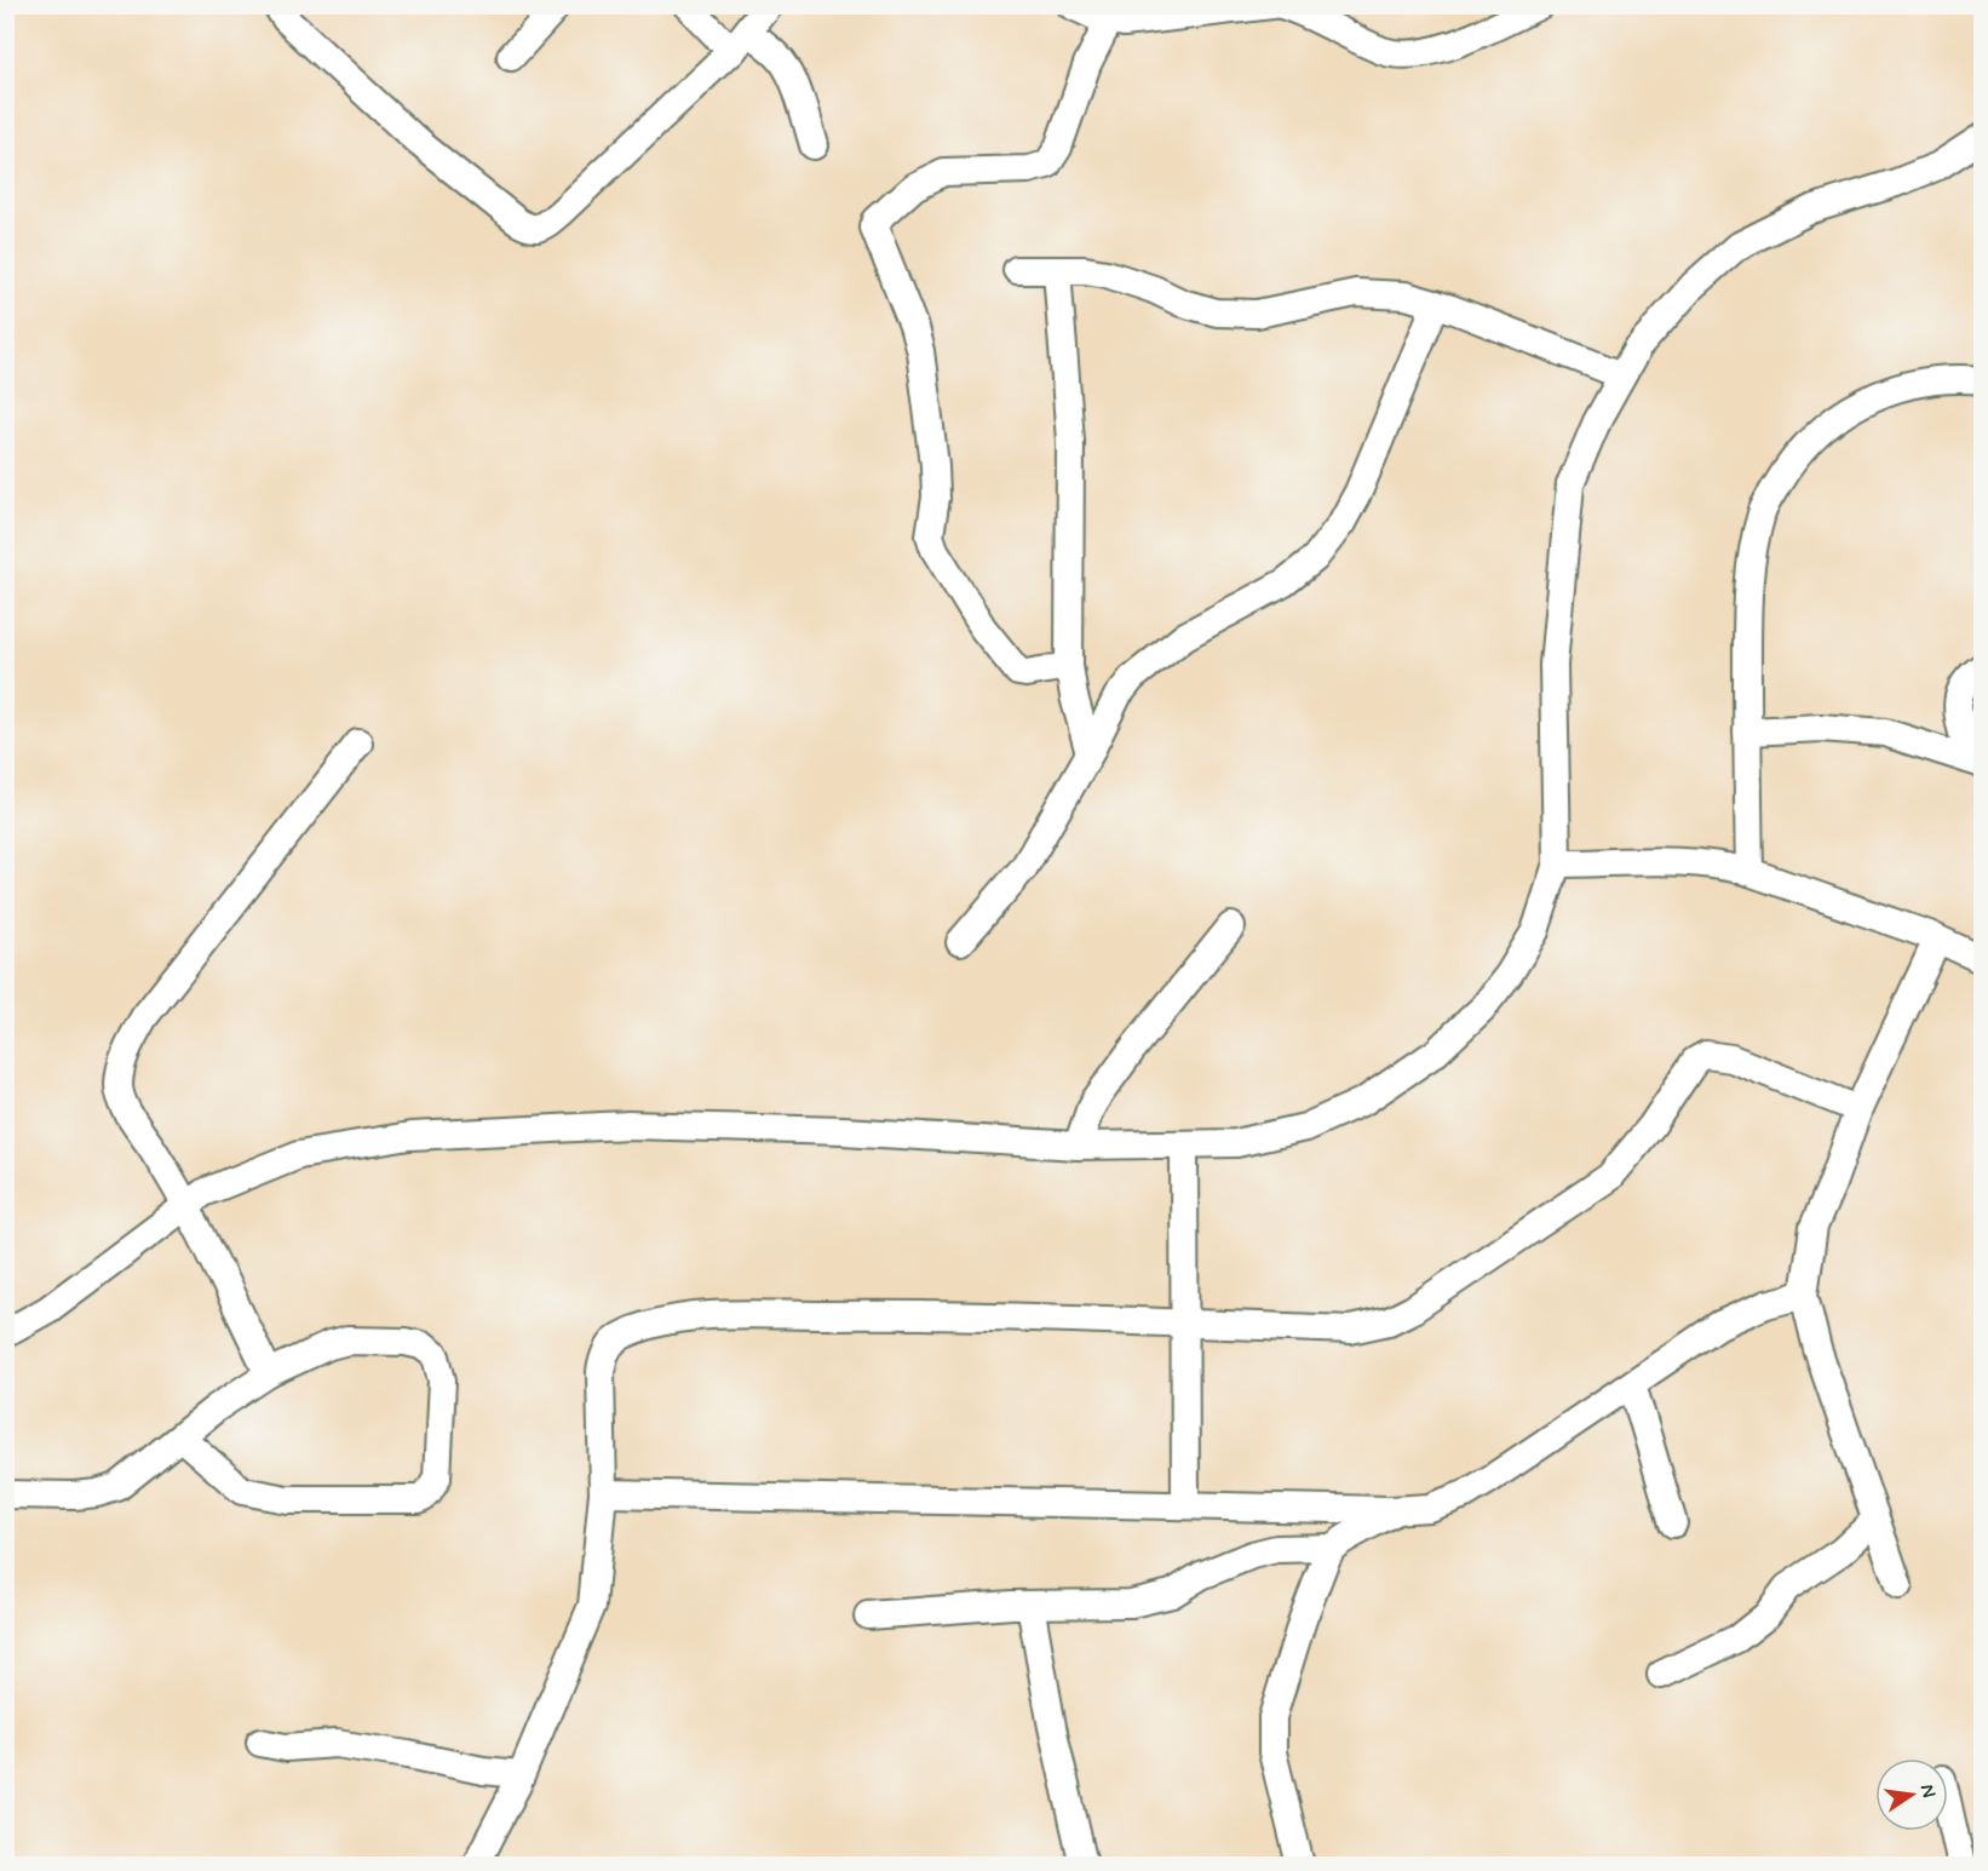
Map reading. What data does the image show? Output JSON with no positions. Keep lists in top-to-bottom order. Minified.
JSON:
{"north":"right"}
